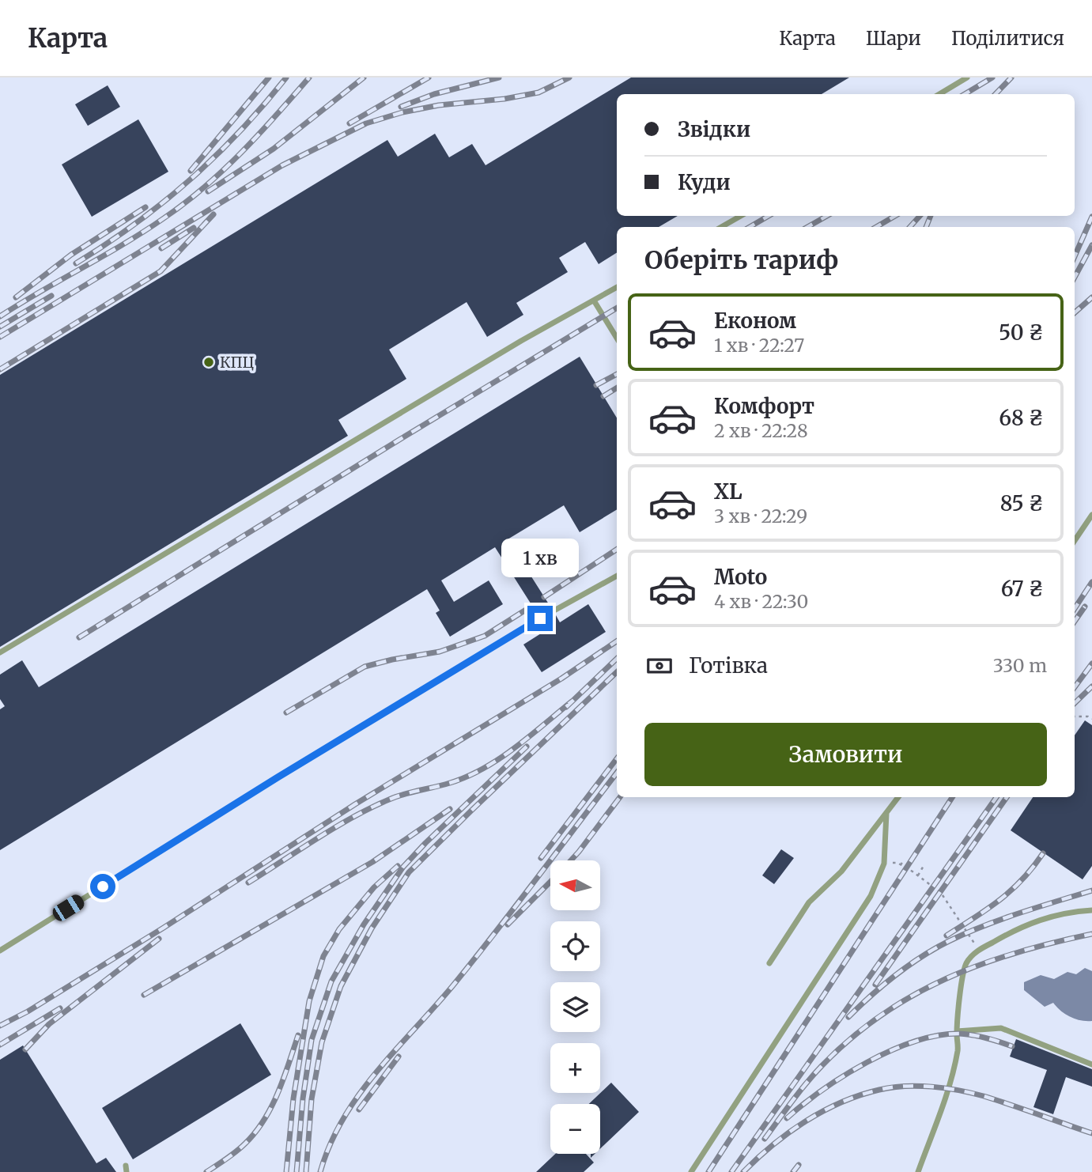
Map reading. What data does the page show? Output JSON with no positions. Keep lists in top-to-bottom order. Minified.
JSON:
{"places":["КПЦ"],"north":"left","page":{"header":"Карта","nav":["Карта","Шари","Поділитися"],"banner":["Звідки","Куди"],"heading":"Оберіть тариф","list":[{"name":"Економ","note":"1 хв · 22:27","value":"50 ₴"},{"name":"Комфорт","note":"2 хв · 22:28","value":"68 ₴"},{"name":"XL","note":"3 хв · 22:29","value":"85 ₴"},{"name":"Moto","note":"4 хв · 22:30","value":"67 ₴"}],"bubble":"1 хв","pay":["Готівка","330 m"],"buttons":"Замовити","map_buttons":["+","−"]}}
